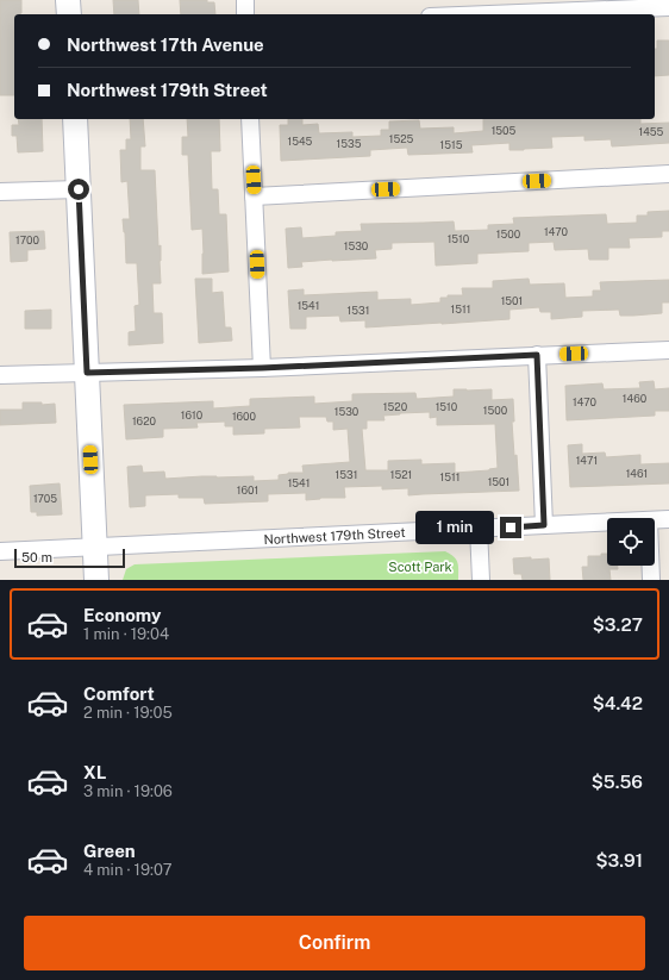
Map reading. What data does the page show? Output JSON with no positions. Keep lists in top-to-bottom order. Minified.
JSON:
{"streets":{"street":["Northwest 179th Street"]},"parks":["Scott Park"],"house_numbers":["1505","1455","1525","1545","1535","1515","1470","1500","1510","1700","1530","1501","1541","1511","1531","1460","1470","1520","1510","1500","1530","1610","1600","1620","1471","1461","1531","1521","1511","1501","1541","1601","1705"],"scale_bar":"50 m","page":{"banner":["Northwest 17th Avenue","Northwest 179th Street"],"bubble":"1 min","scale":"50 m","list":[{"name":"Economy","note":"1 min · 19:04","value":"$3.27"},{"name":"Comfort","note":"2 min · 19:05","value":"$4.42"},{"name":"XL","note":"3 min · 19:06","value":"$5.56"},{"name":"Green","note":"4 min · 19:07","value":"$3.91"}],"buttons":"Confirm"}}
